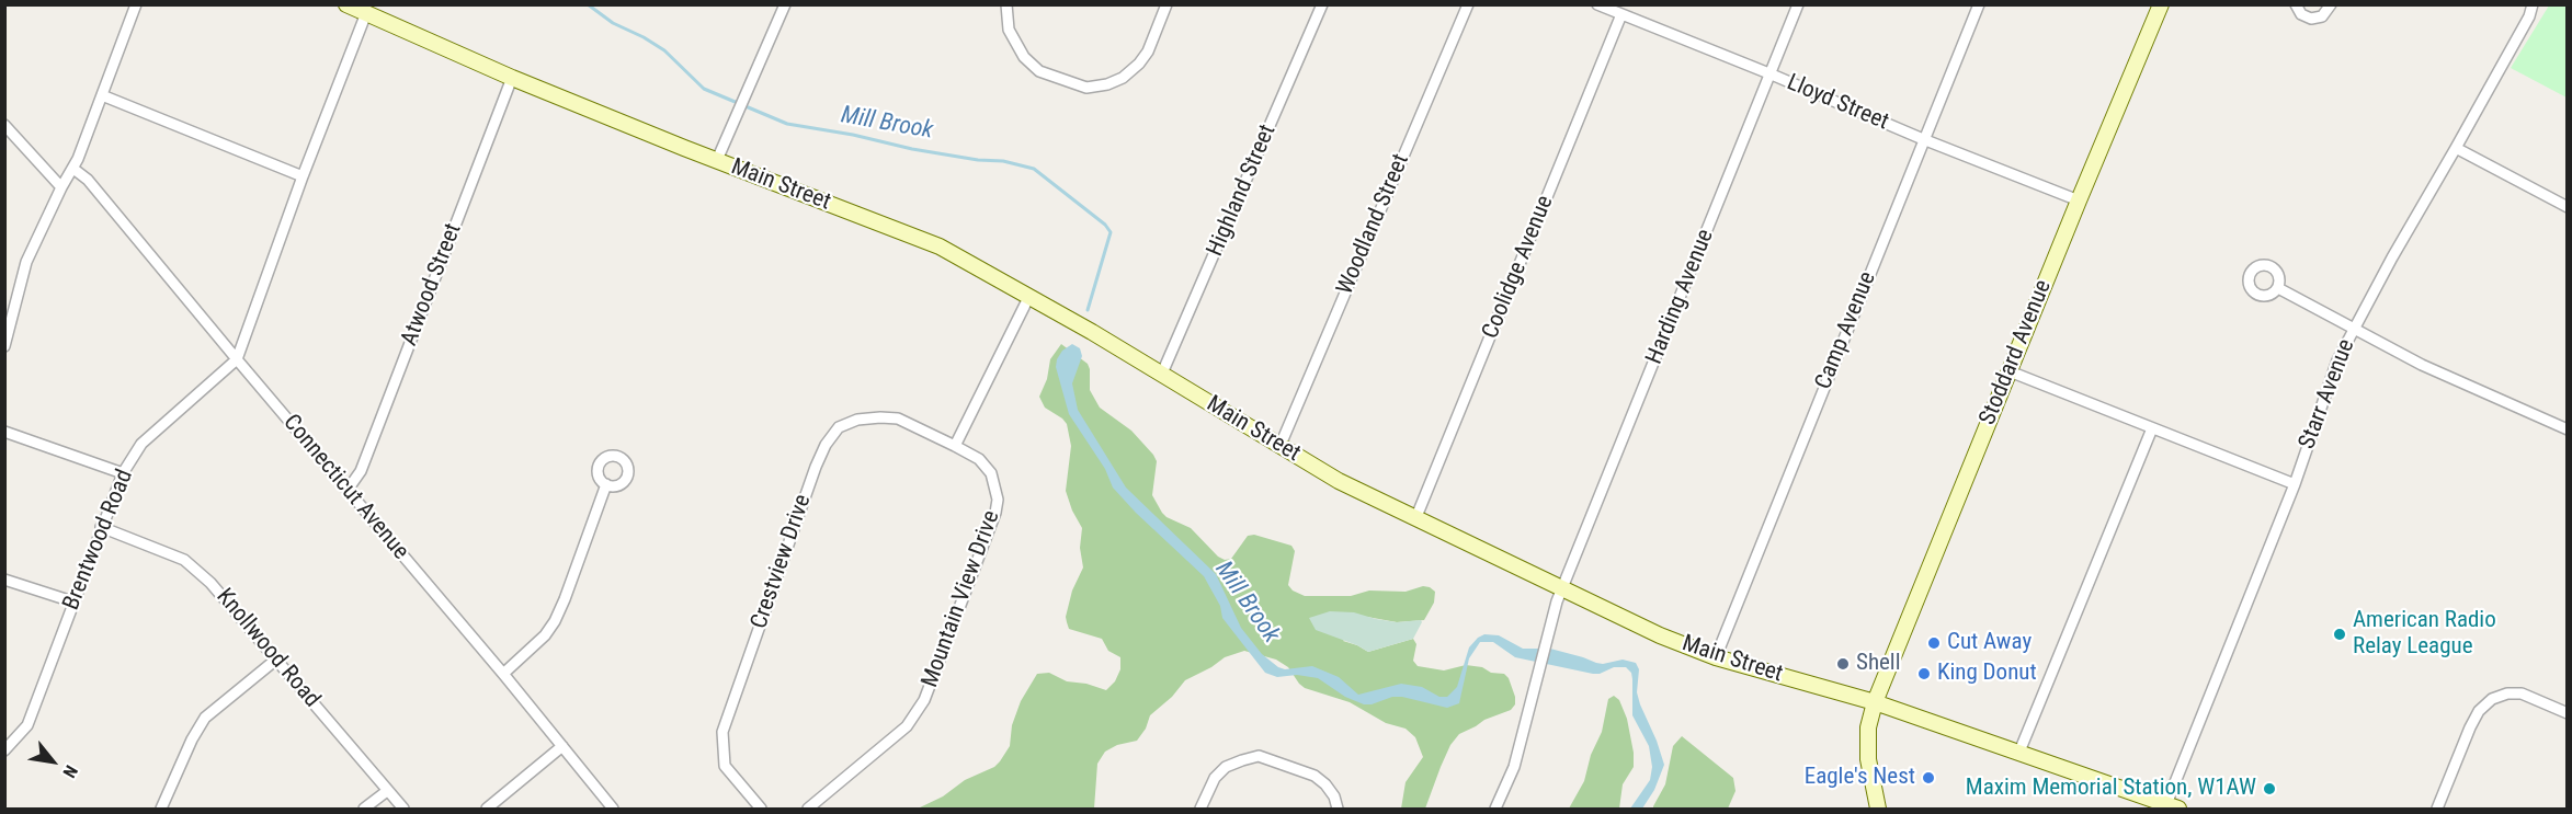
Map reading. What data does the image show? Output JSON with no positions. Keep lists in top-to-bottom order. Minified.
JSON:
{"streets":{"main road":["Main Street","Stoddard Avenue"],"street":["Lloyd Street","Highland Street","Woodland Street","Coolidge Avenue","Atwood Street","Harding Avenue","Camp Avenue","Starr Avenue","Connecticut Avenue","Brentwood Road","Crestview Drive","Mountain View Drive","Knollwood Road"]},"crossings":[["Lloyd Street","Coolidge Avenue"],["Lloyd Street","Harding Avenue"],["Lloyd Street","Camp Avenue"],["Lloyd Street","Stoddard Avenue"],["Main Street","Highland Street"],["Main Street","Woodland Street"],["Main Street","Coolidge Avenue"],["Main Street","Atwood Street"],["Main Street","Harding Avenue"],["Main Street","Camp Avenue"],["Main Street","Stoddard Avenue"],["Main Street","Starr Avenue"],["Atwood Street","Connecticut Avenue"],["Connecticut Avenue","Brentwood Road"],["Brentwood Road","Knollwood Road"],["Crestview Drive","Mountain View Drive"]],"water":["Mill Brook"],"places":["American Radio Relay League","Cut Away","Shell","King Donut","Eagle's Nest","Maxim Memorial Station, W1AW"],"north":"bottom right"}
